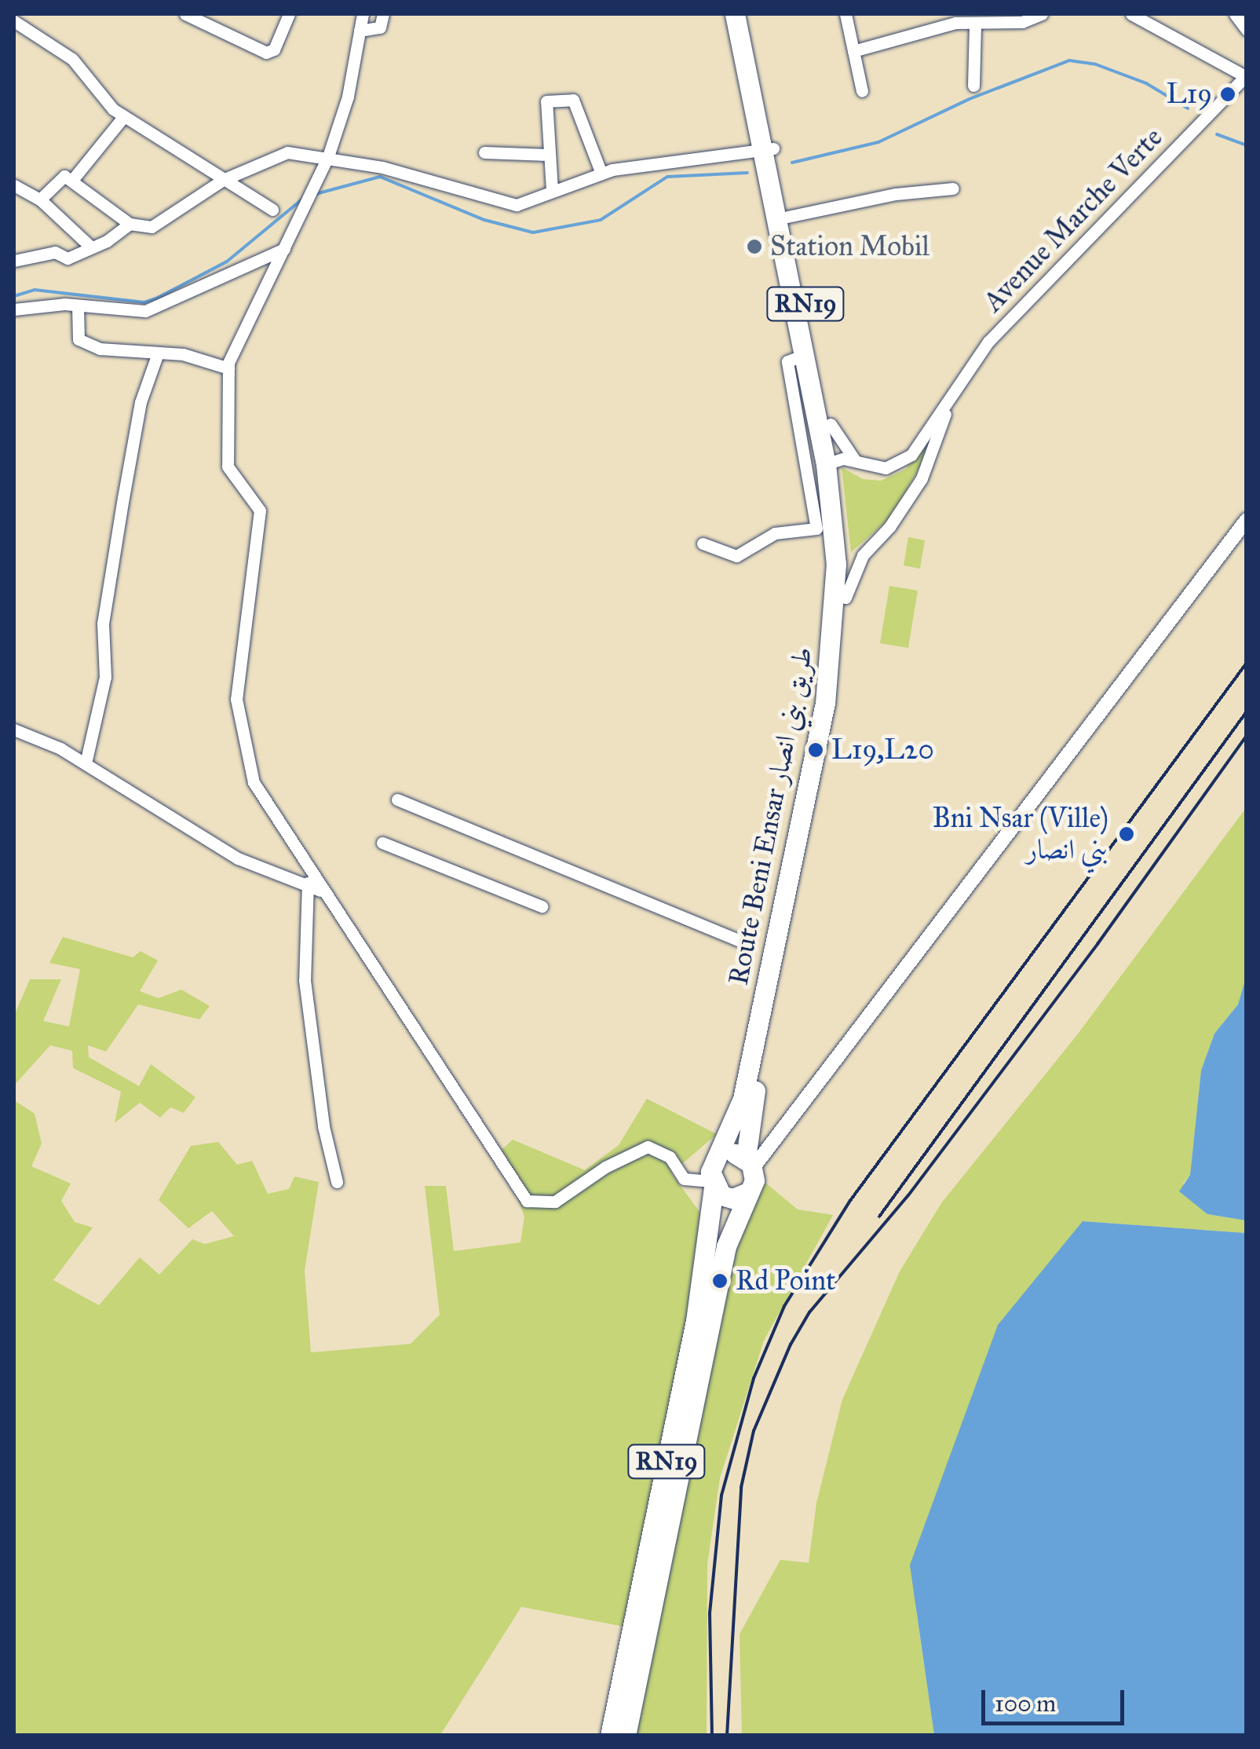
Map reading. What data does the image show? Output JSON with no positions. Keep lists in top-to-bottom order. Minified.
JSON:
{"streets":{"highway":["RN19","Route Beni Ensar طريق بني انصار"],"street":["Avenue Marche Verte"]},"crossings":[["RN19","Route Beni Ensar طريق بني انصار"]],"places":["L19","Station Mobil","L19,L20","Bni Nsar (Ville) بني انصار","Rd Point"],"scale_bar":"100 m"}
